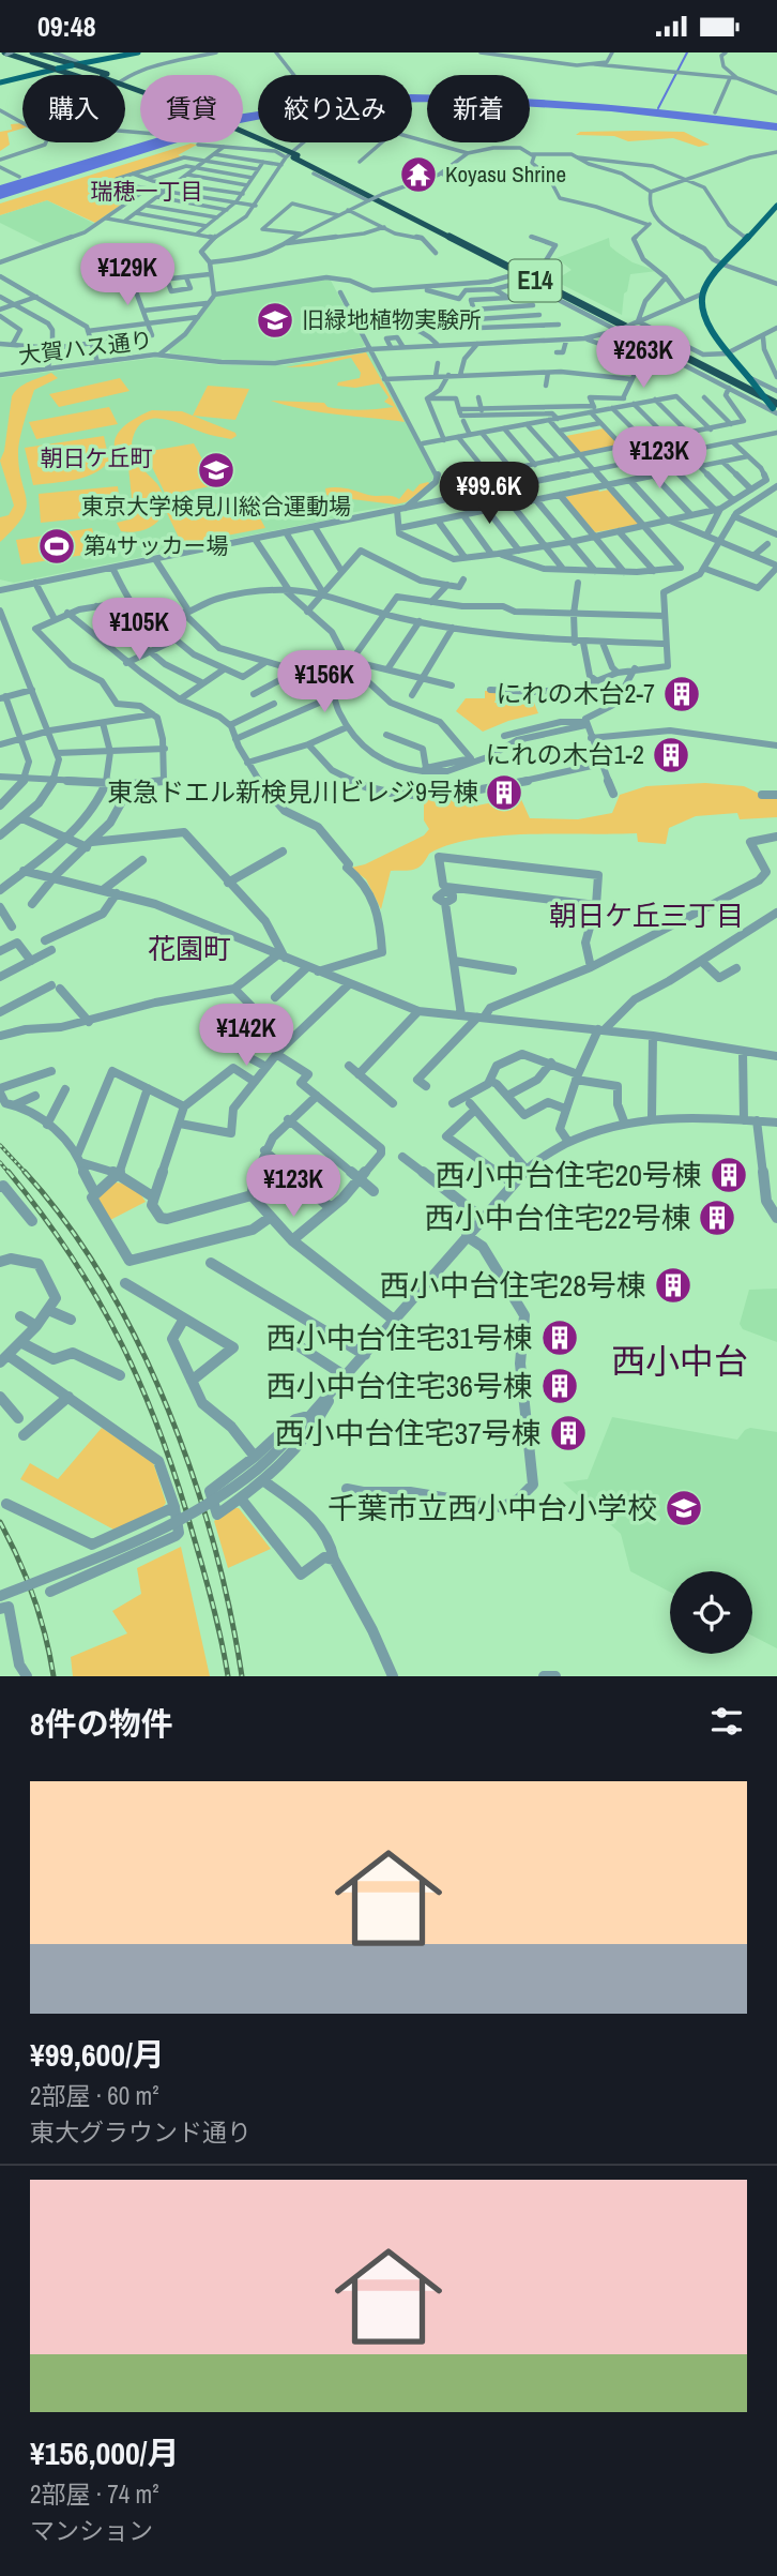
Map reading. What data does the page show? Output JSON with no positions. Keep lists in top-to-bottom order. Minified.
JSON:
{"streets":{"highway":["E14"],"street":["大賀ハス通り"]},"districts":["瑞穂一丁目","朝日ケ丘町","朝日ケ丘三丁目","花園町","西小中台"],"places":{"temple":["Koyasu Shrine"],"school or university":["旧緑地植物実験所","東京大学検見川総合運動場","千葉市立西小中台小学校"],"sports":["第4サッカー場"],"building":["にれの木台2-7","にれの木台1-2","東急ドエル新検見川ビレジ9号棟","西小中台住宅20号棟","西小中台住宅22号棟","西小中台住宅28号棟","西小中台住宅31号棟","西小中台住宅36号棟","西小中台住宅37号棟"]},"page":{"status":"09:48","chip":["購入","賃貸","絞り込み","新着"],"price":["¥129K","¥263K","¥123K","¥99.6K","¥105K","¥156K","¥142K","¥123K"],"heading":"8件の物件","list":[{"name":"¥99,600/月","note":"2部屋 · 60 m² · 東大グラウンド通り"},{"name":"¥156,000/月","note":"2部屋 · 74 m² · マンション"}]}}
